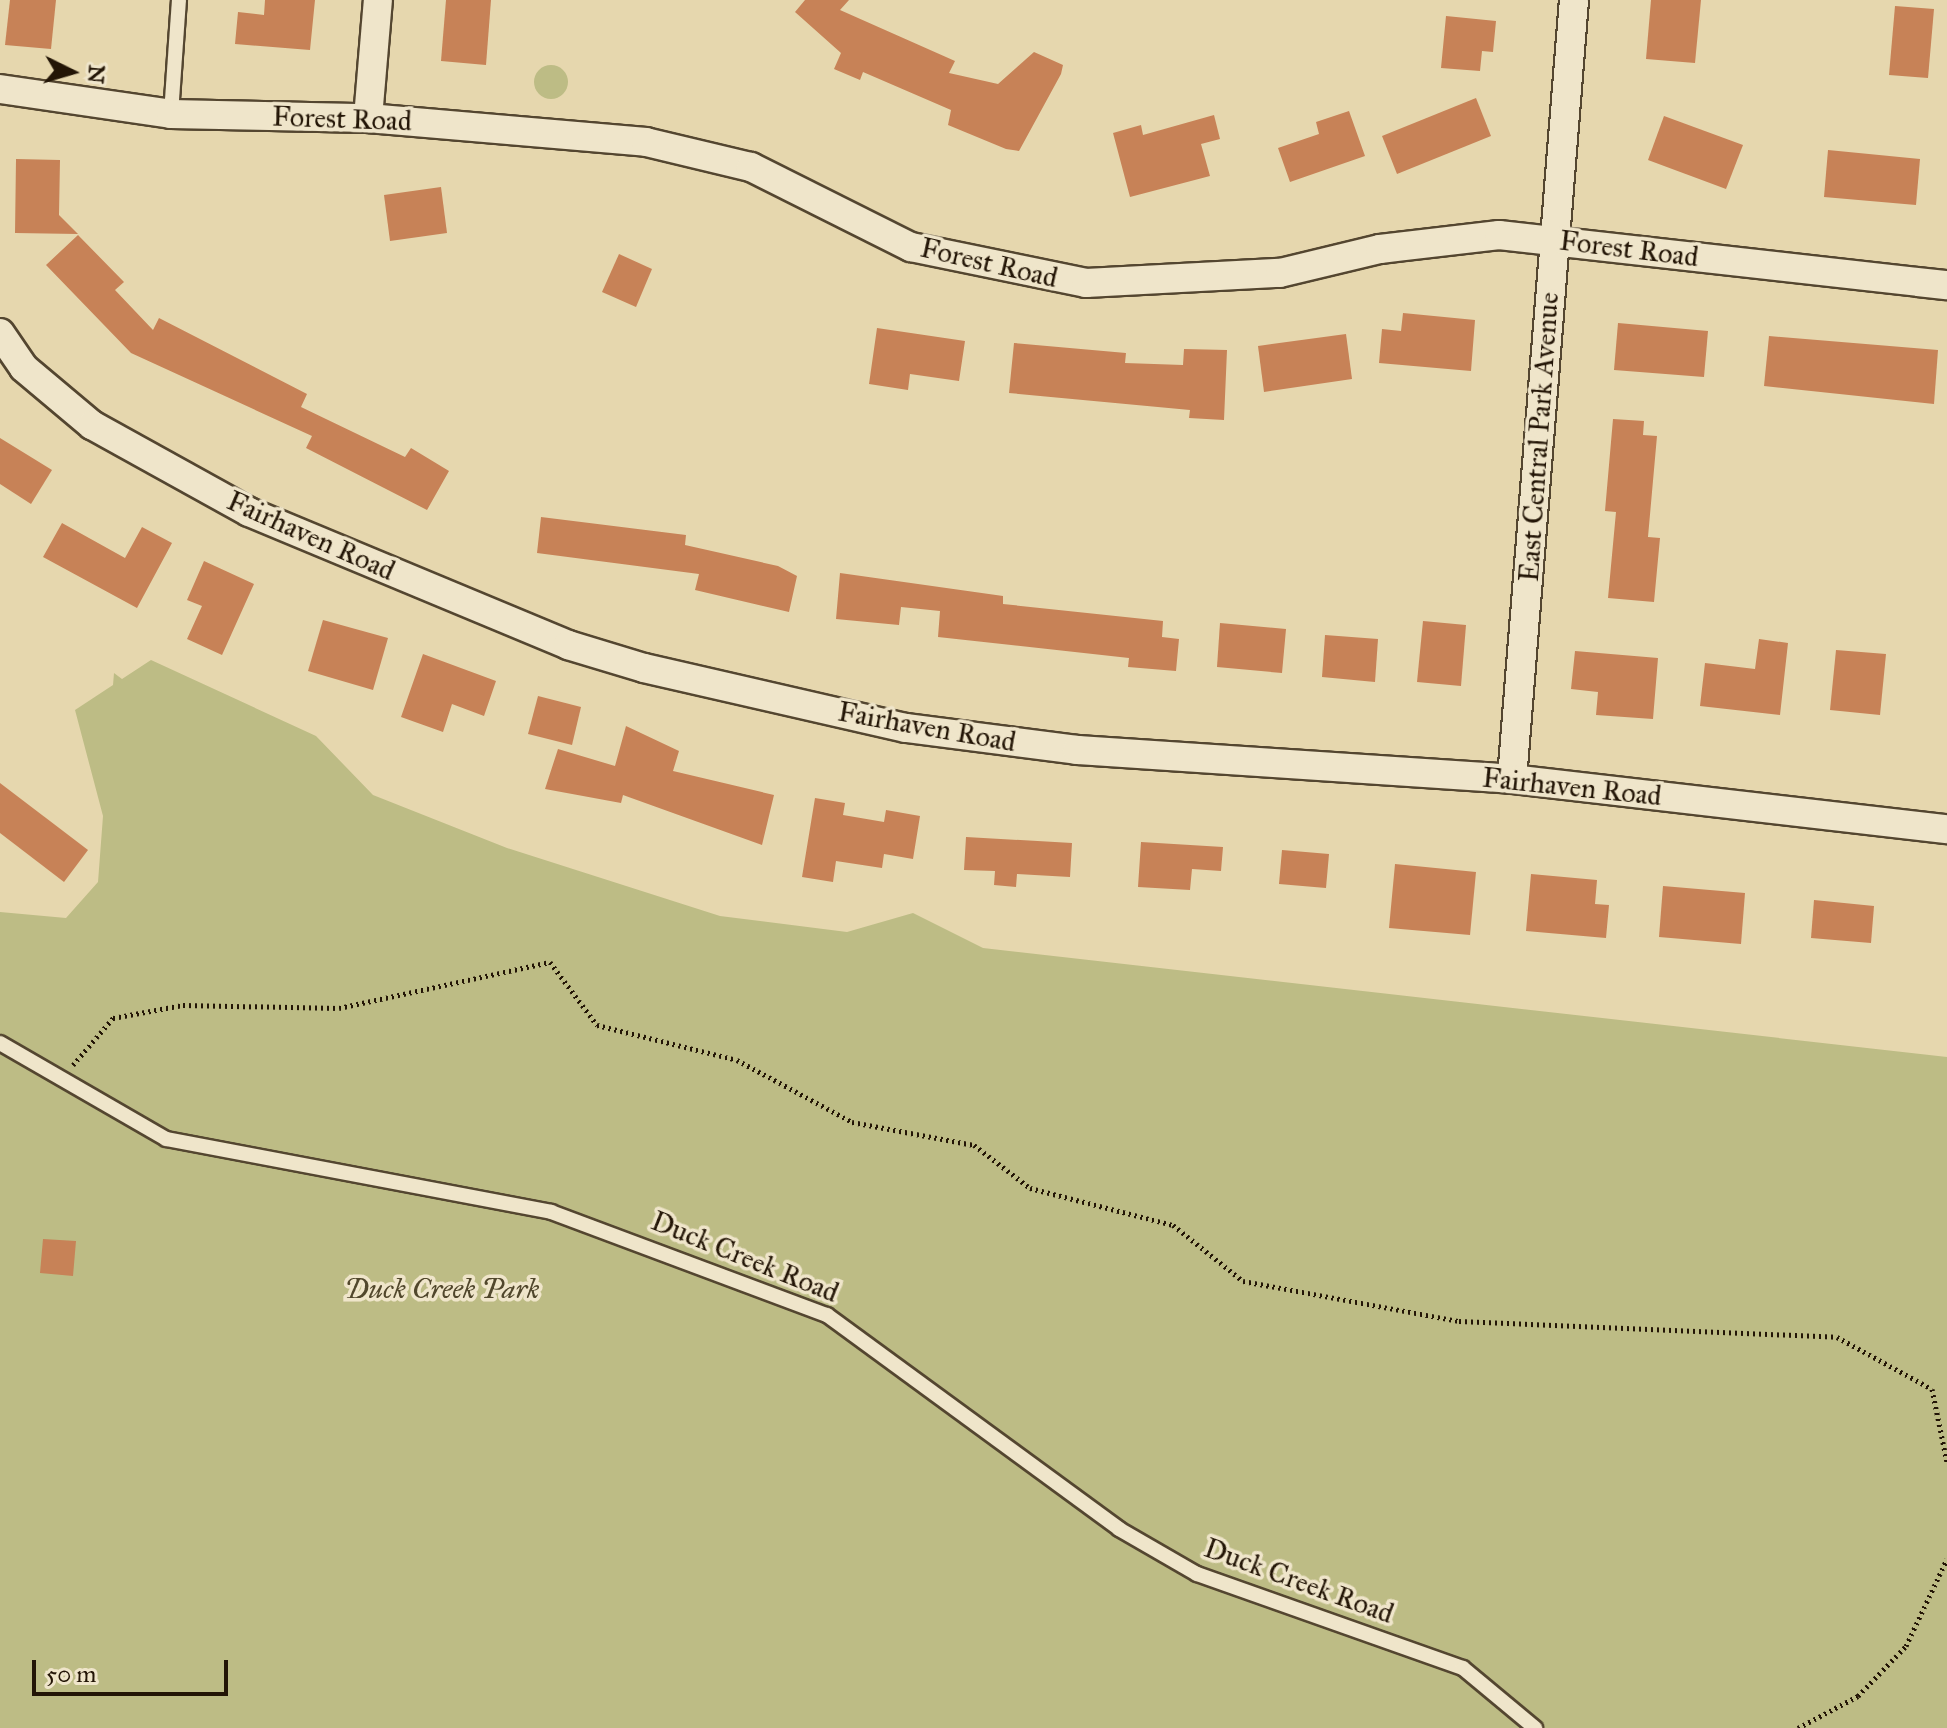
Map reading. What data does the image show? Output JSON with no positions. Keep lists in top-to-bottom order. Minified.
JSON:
{"streets":{"street":["Forest Road","East Central Park Avenue","Fairhaven Road"],"lane":["Duck Creek Road"]},"crossings":[["Forest Road","East Central Park Avenue"],["East Central Park Avenue","Fairhaven Road"]],"parks":["Duck Creek Park"],"scale_bar":"50 m","north":"right"}
